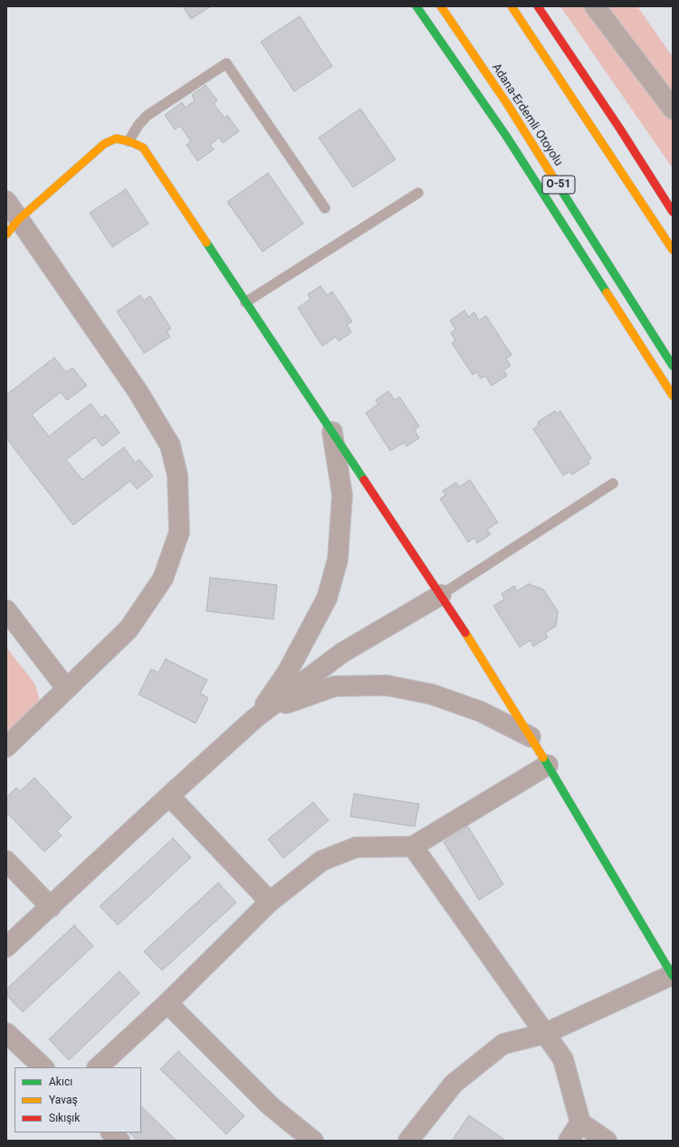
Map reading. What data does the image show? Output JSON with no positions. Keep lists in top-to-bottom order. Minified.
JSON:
{"streets":{"main road":["Adana-Erdemli Otoyolu","O-51"]},"legend":["Akıcı","Yavaş","Sıkışık"]}
